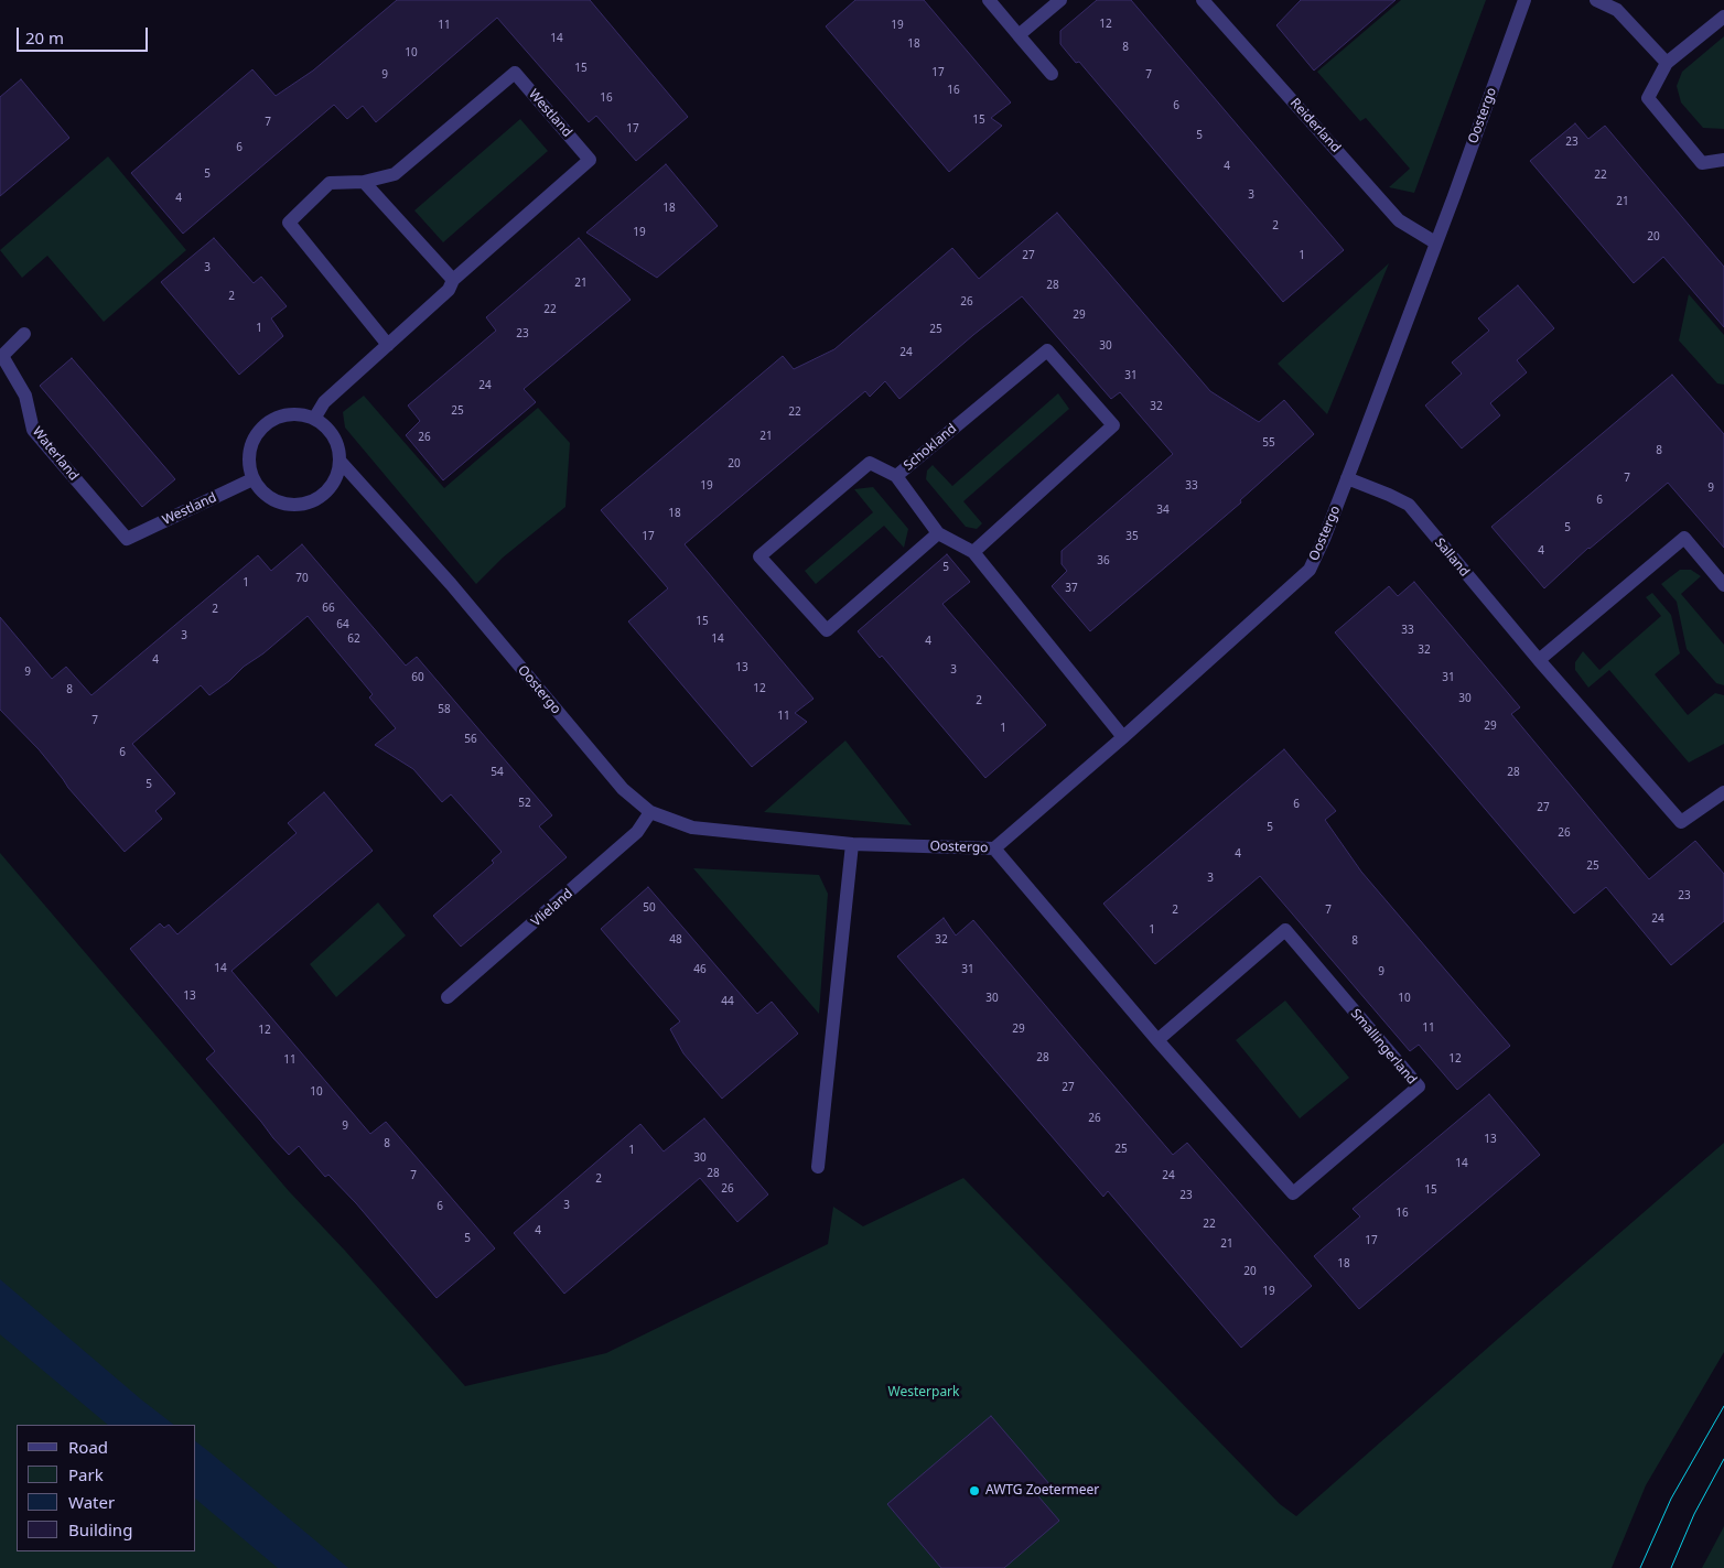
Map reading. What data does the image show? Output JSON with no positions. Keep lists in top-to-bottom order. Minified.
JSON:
{"streets":{"street":["Westland","Oostergo","Reiderland","Schokland","Waterland","Salland","Vlieland","Smallingerland"]},"crossings":[["Westland","Oostergo"],["Westland","Waterland"],["Oostergo","Reiderland"],["Oostergo","Salland"],["Oostergo","Vlieland"],["Oostergo","Smallingerland"]],"parks":["Westerpark"],"places":["AWTG Zoetermeer"],"house_numbers":["12","11","19","14","18","8","10","15","17","9","7","16","16","6","15","7","17","5","23","6","4","5","22","3","4","21","18","2","19","20","27","1","3","21","28","2","26","22","29","1","25","23","30","24","31","24","32","25","22","21","26","55","8","20","7","19","33","9","6","34","18","5","17","35","4","36","5","70","1","37","66","2","15","64","33","3","62","14","4","32","4","13","3","9","60","31","12","8","30","2","58","11","7","29","1","56","6","54","28","5","52","6","27","5","26","4","25","3","23","50","2","7","24","1","48","32","8","14","46","31","9","13","30","10","44","11","29","12","28","12","11","27","10","26","9","13","8","25","1","30","14","28","7","24","2","26","15","23","3","6","16","22","4","5","17","21","18","20","19"],"legend":["Road","Park","Water","Building"],"scale_bar":"20 m"}
